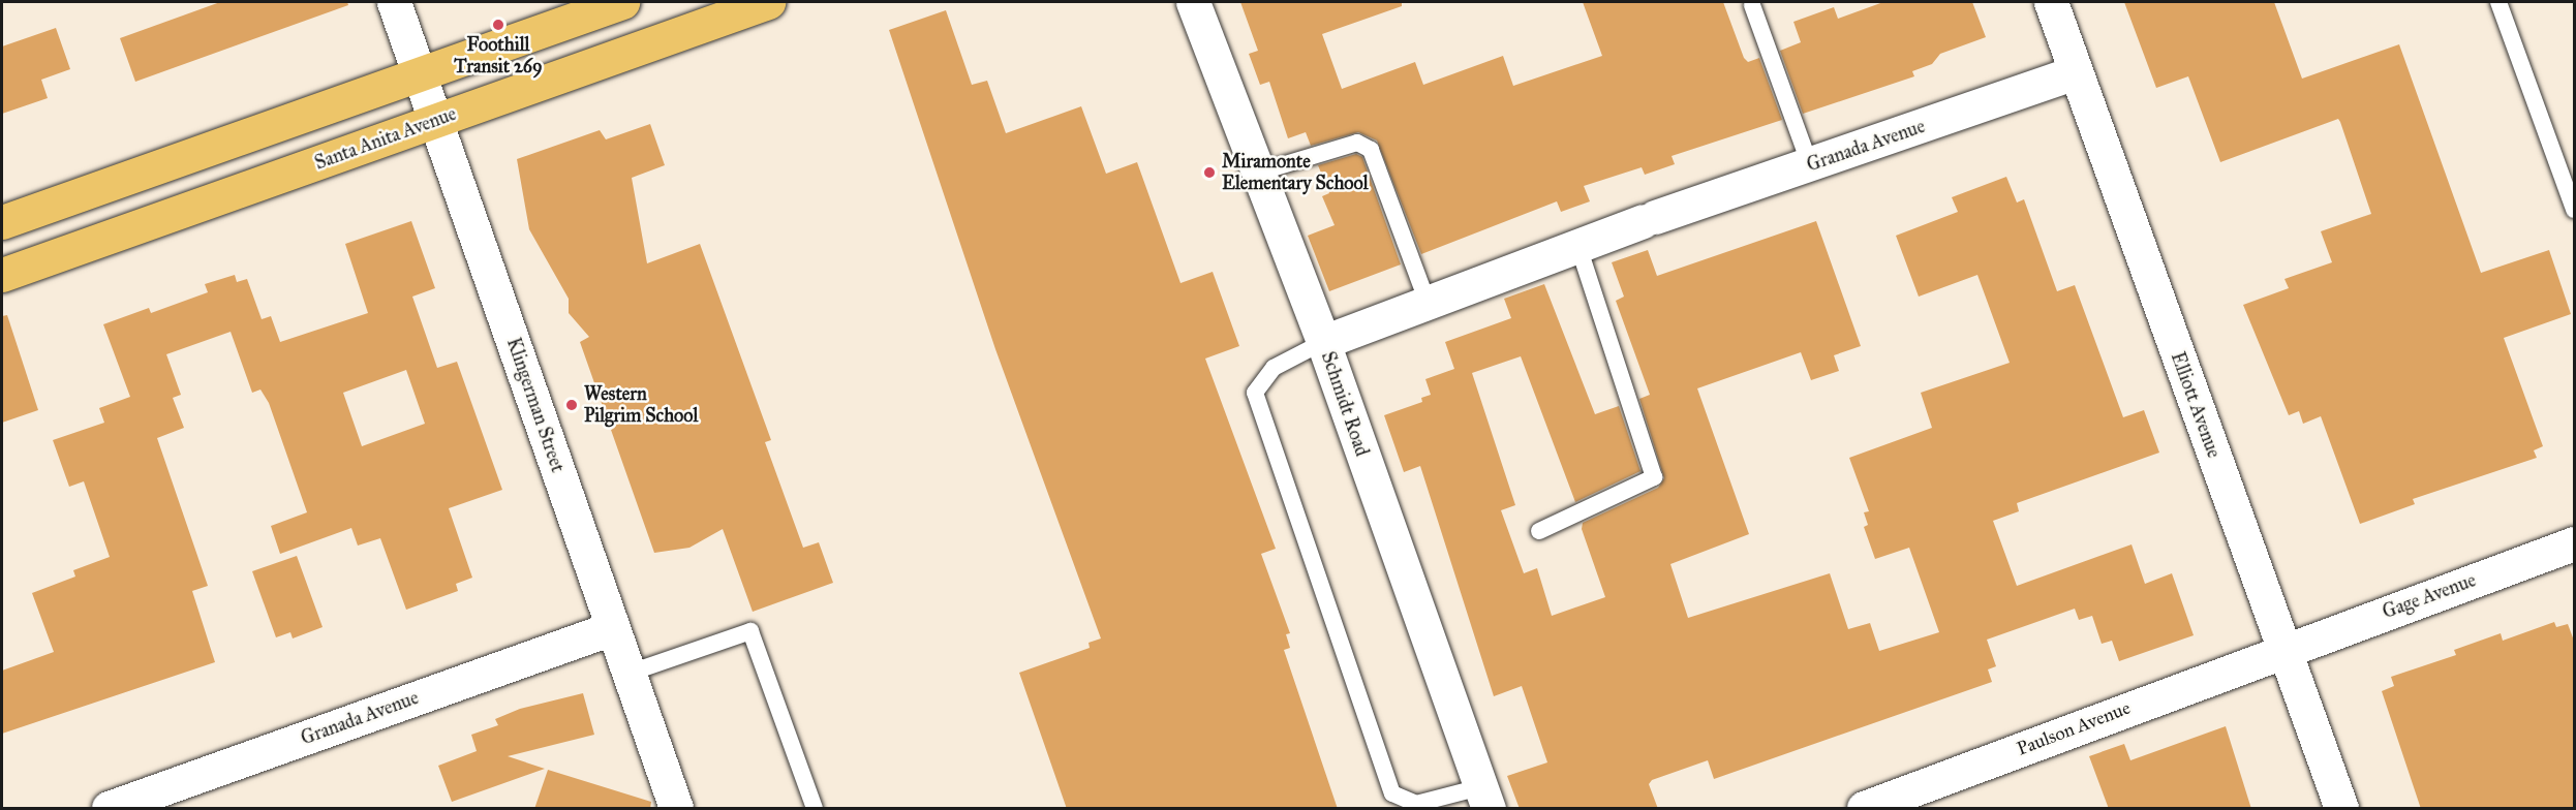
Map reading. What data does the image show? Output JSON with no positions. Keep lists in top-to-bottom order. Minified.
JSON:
{"streets":{"main road":["Santa Anita Avenue"],"street":["Granada Avenue","Schmidt Road","Klingerman Street","Elliott Avenue","Gage Avenue","Paulson Avenue"]},"crossings":[["Santa Anita Avenue","Klingerman Street"],["Granada Avenue","Schmidt Road"],["Granada Avenue","Klingerman Street"],["Granada Avenue","Elliott Avenue"],["Elliott Avenue","Gage Avenue"],["Elliott Avenue","Paulson Avenue"],["Gage Avenue","Paulson Avenue"]],"places":["Foothill Transit 269","Miramonte Elementary School","Western Pilgrim School"]}
